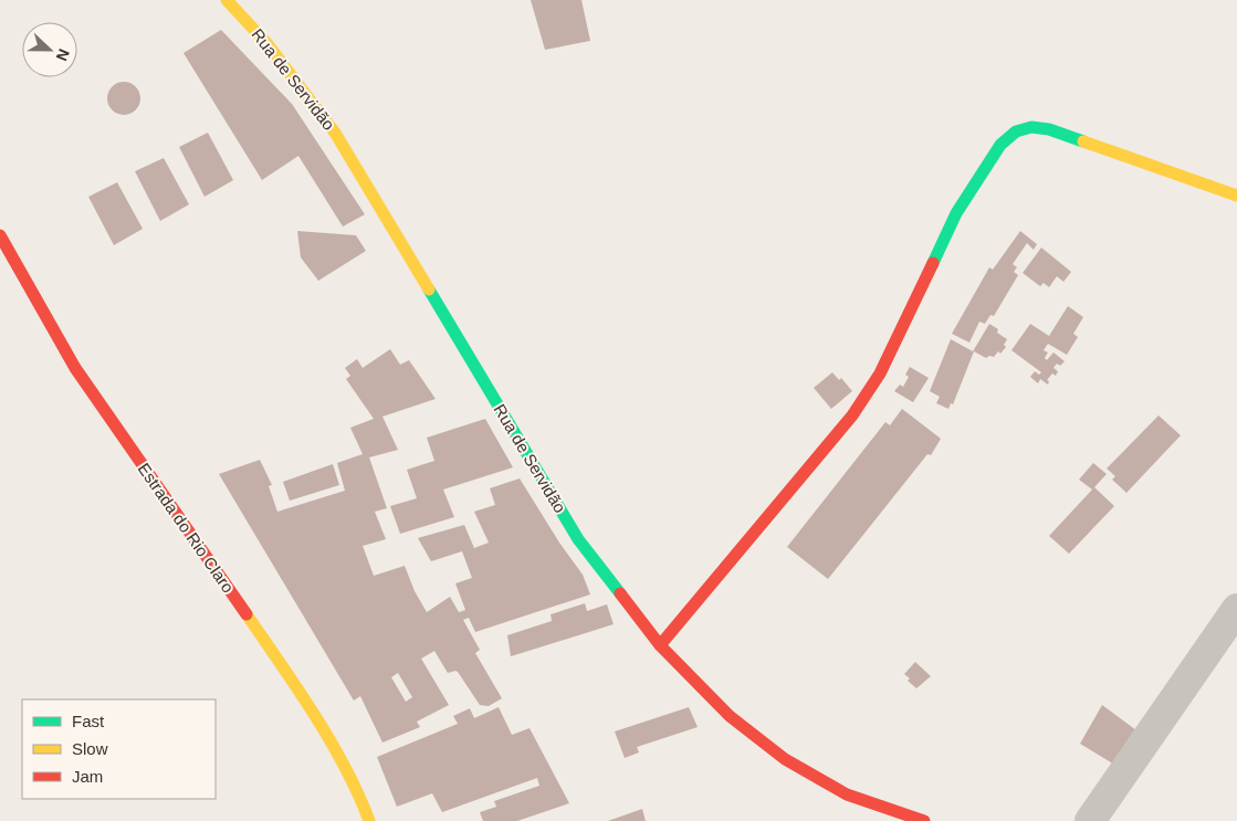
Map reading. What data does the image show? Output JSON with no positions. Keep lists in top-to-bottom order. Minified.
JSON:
{"streets":{"main road":["Rua de Servidão","Estrada do Rio Claro"]},"legend":["Fast","Slow","Jam"],"north":"right"}
